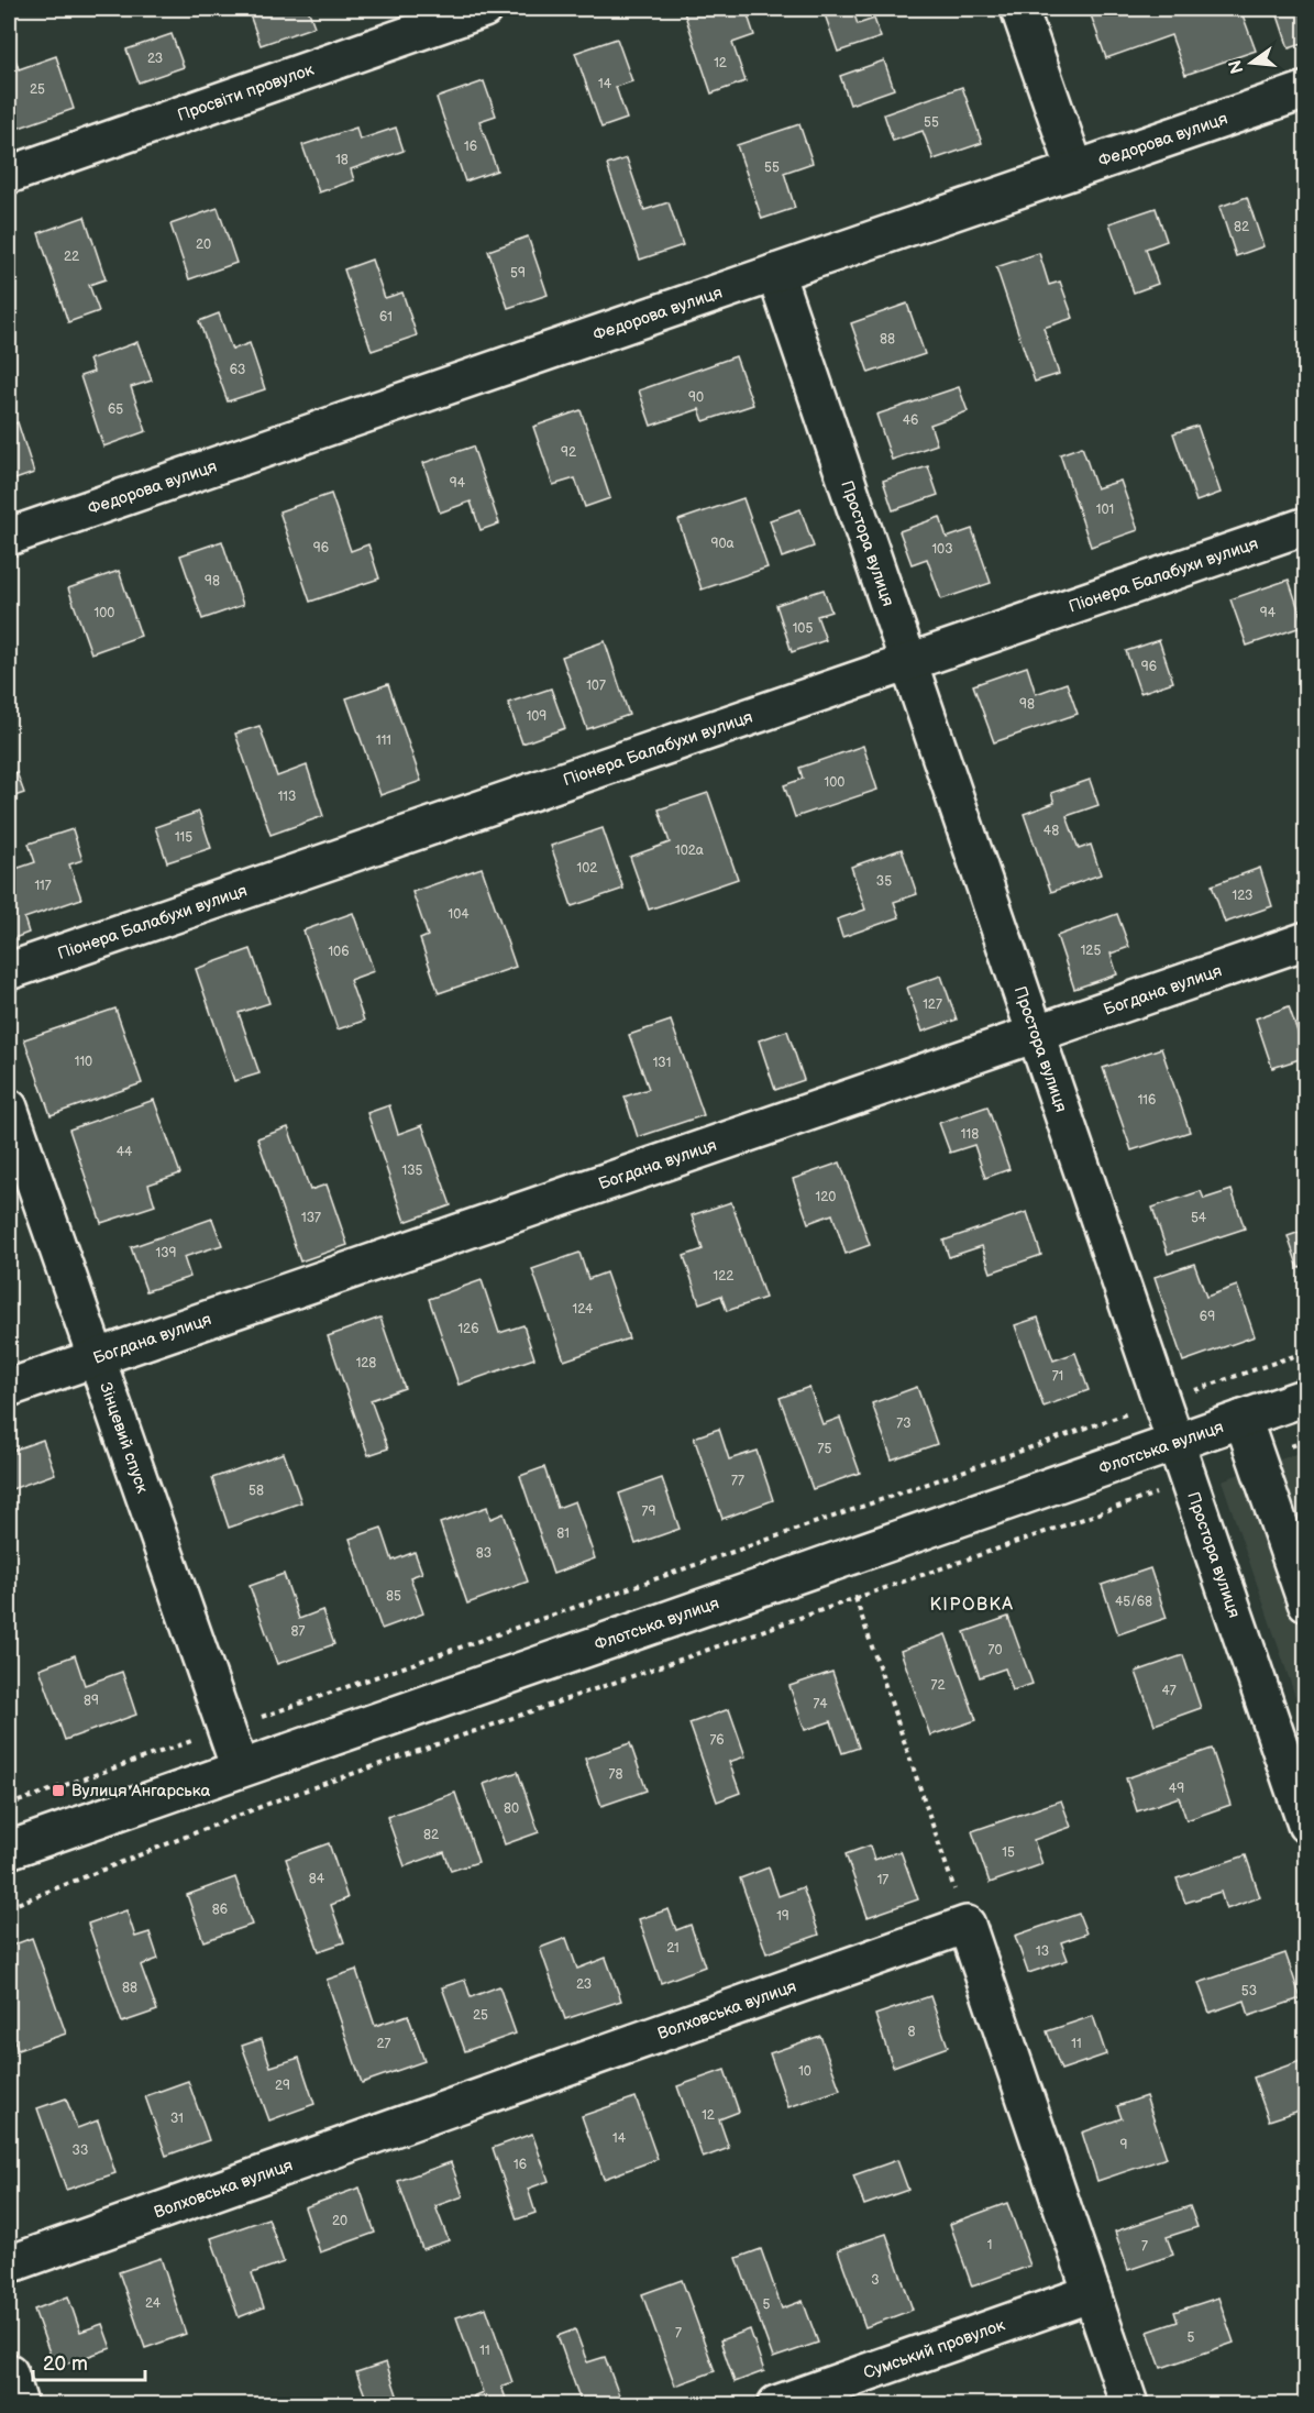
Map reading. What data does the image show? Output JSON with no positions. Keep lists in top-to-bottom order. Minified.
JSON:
{"streets":{"street":["Просвіти провулок","Федорова вулиця","Простора вулиця","Піонера Балабухи вулиця","Богдана вулиця","Зінцевий спуск","Флотська вулиця","Волховська вулиця","Сумський провулок"]},"crossings":[["Федорова вулиця","Простора вулиця"],["Простора вулиця","Піонера Балабухи вулиця"],["Простора вулиця","Богдана вулиця"],["Простора вулиця","Флотська вулиця"],["Богдана вулиця","Зінцевий спуск"],["Зінцевий спуск","Флотська вулиця"]],"districts":["КІРОВКА"],"places":{"transit":["Вулиця Ангарська"]},"house_numbers":["23","12","14","25","55","16","18","55","82","20","22","59","61","88","63","90","65","46","92","94","101","90а","96","103","98","100","94","105","96","107","98","109","111","100","113","48","115","102а","102","35","117","123","104","125","106","127","110","131","116","118","44","135","120","137","54","139","122","124","69","126","128","71","73","75","77","58","79","81","83","85","45/68","87","70","72","47","89","74","76","78","49","80","82","15","84","17","86","19","21","13","23","88","53","25","8","27","11","10","29","12","31","14","9","33","16","20","1","7","3","24","5","7","5","11"],"scale_bar":"20 m","north":"left"}
